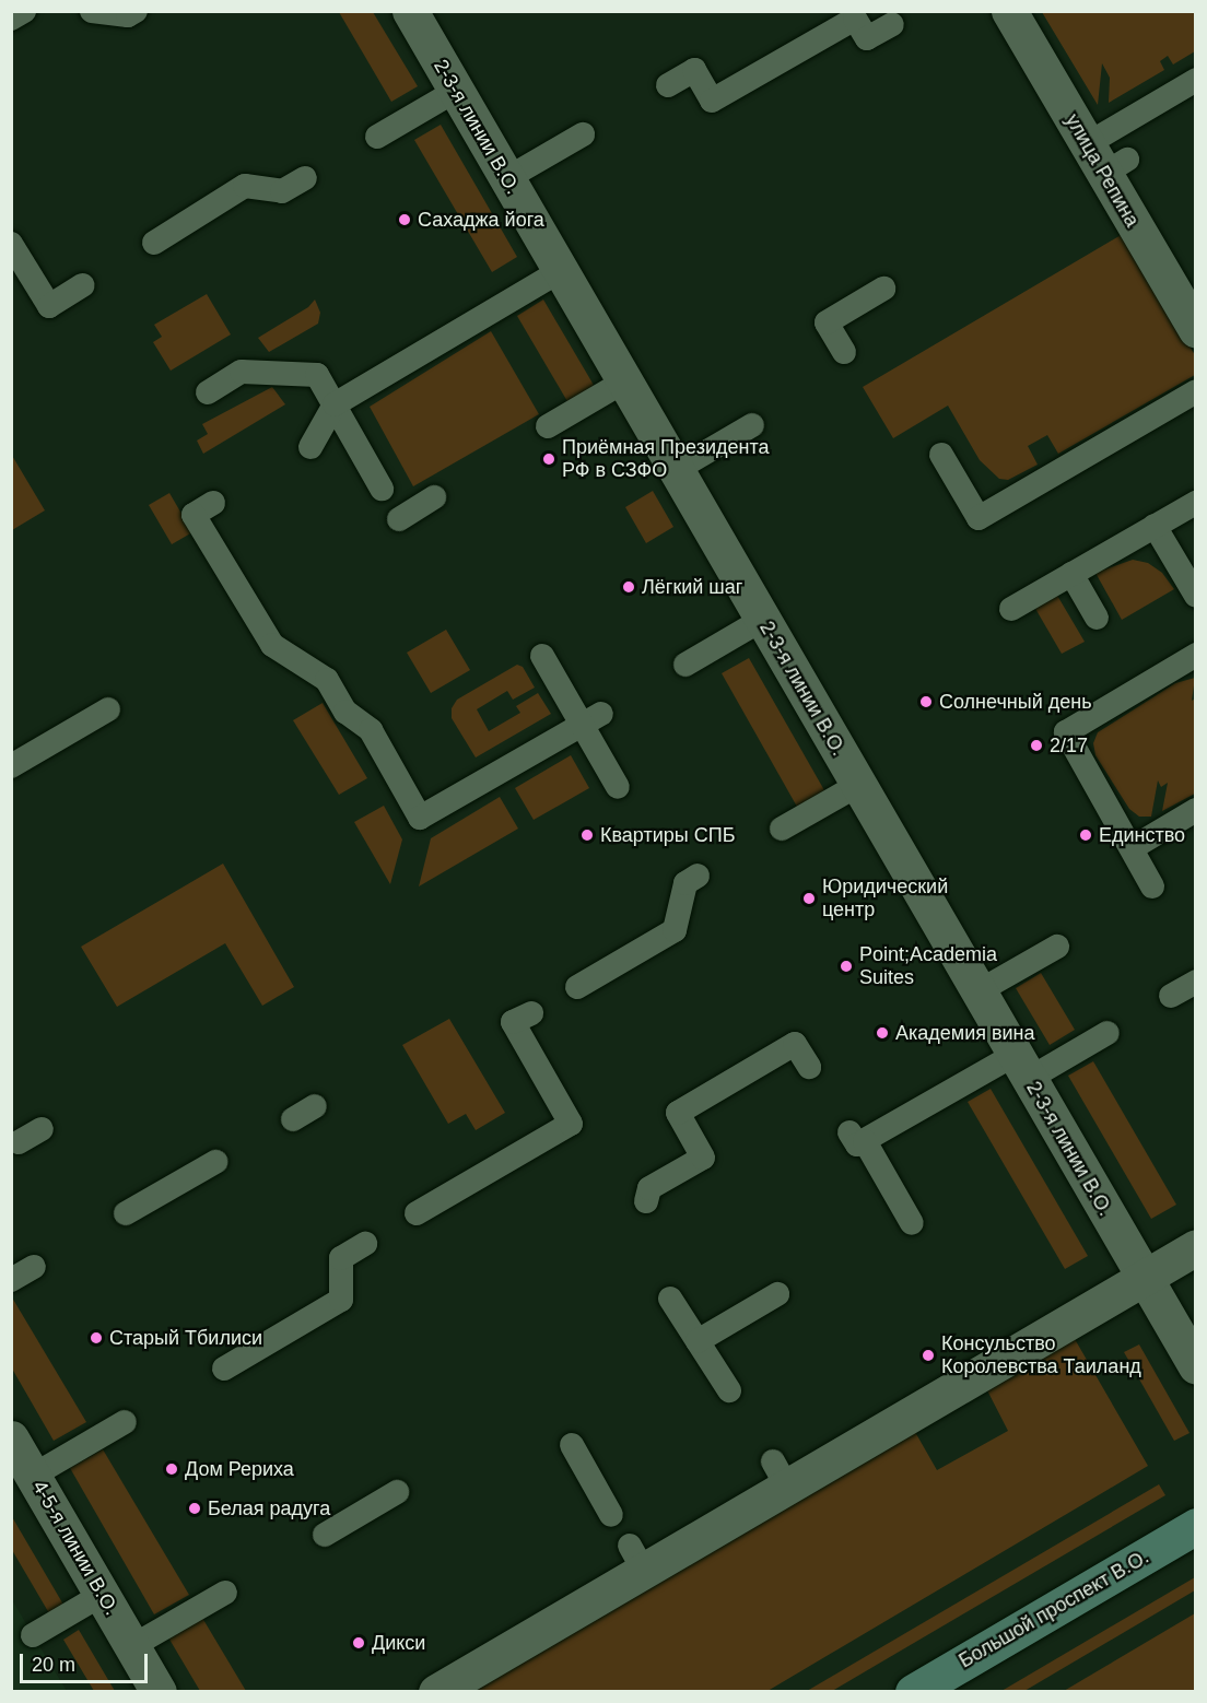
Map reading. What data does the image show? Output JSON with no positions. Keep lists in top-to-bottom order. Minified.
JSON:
{"streets":{"main road":["Большой проспект В.О."],"street":["2-3-я линии В.О.","улица Репина","4-5-я линии В.О."]},"places":["Сахаджа йога","Приёмная Президента РФ в СЗФО","Лёгкий шаг","Солнечный день","2/17","Квартиры СПБ","Единство","Юридический центр","Point;Academia Suites","Академия вина","Старый Тбилиси","Консульство Королевства Таиланд","Дом Рериха","Белая радуга","Дикси"],"scale_bar":"20 m"}
